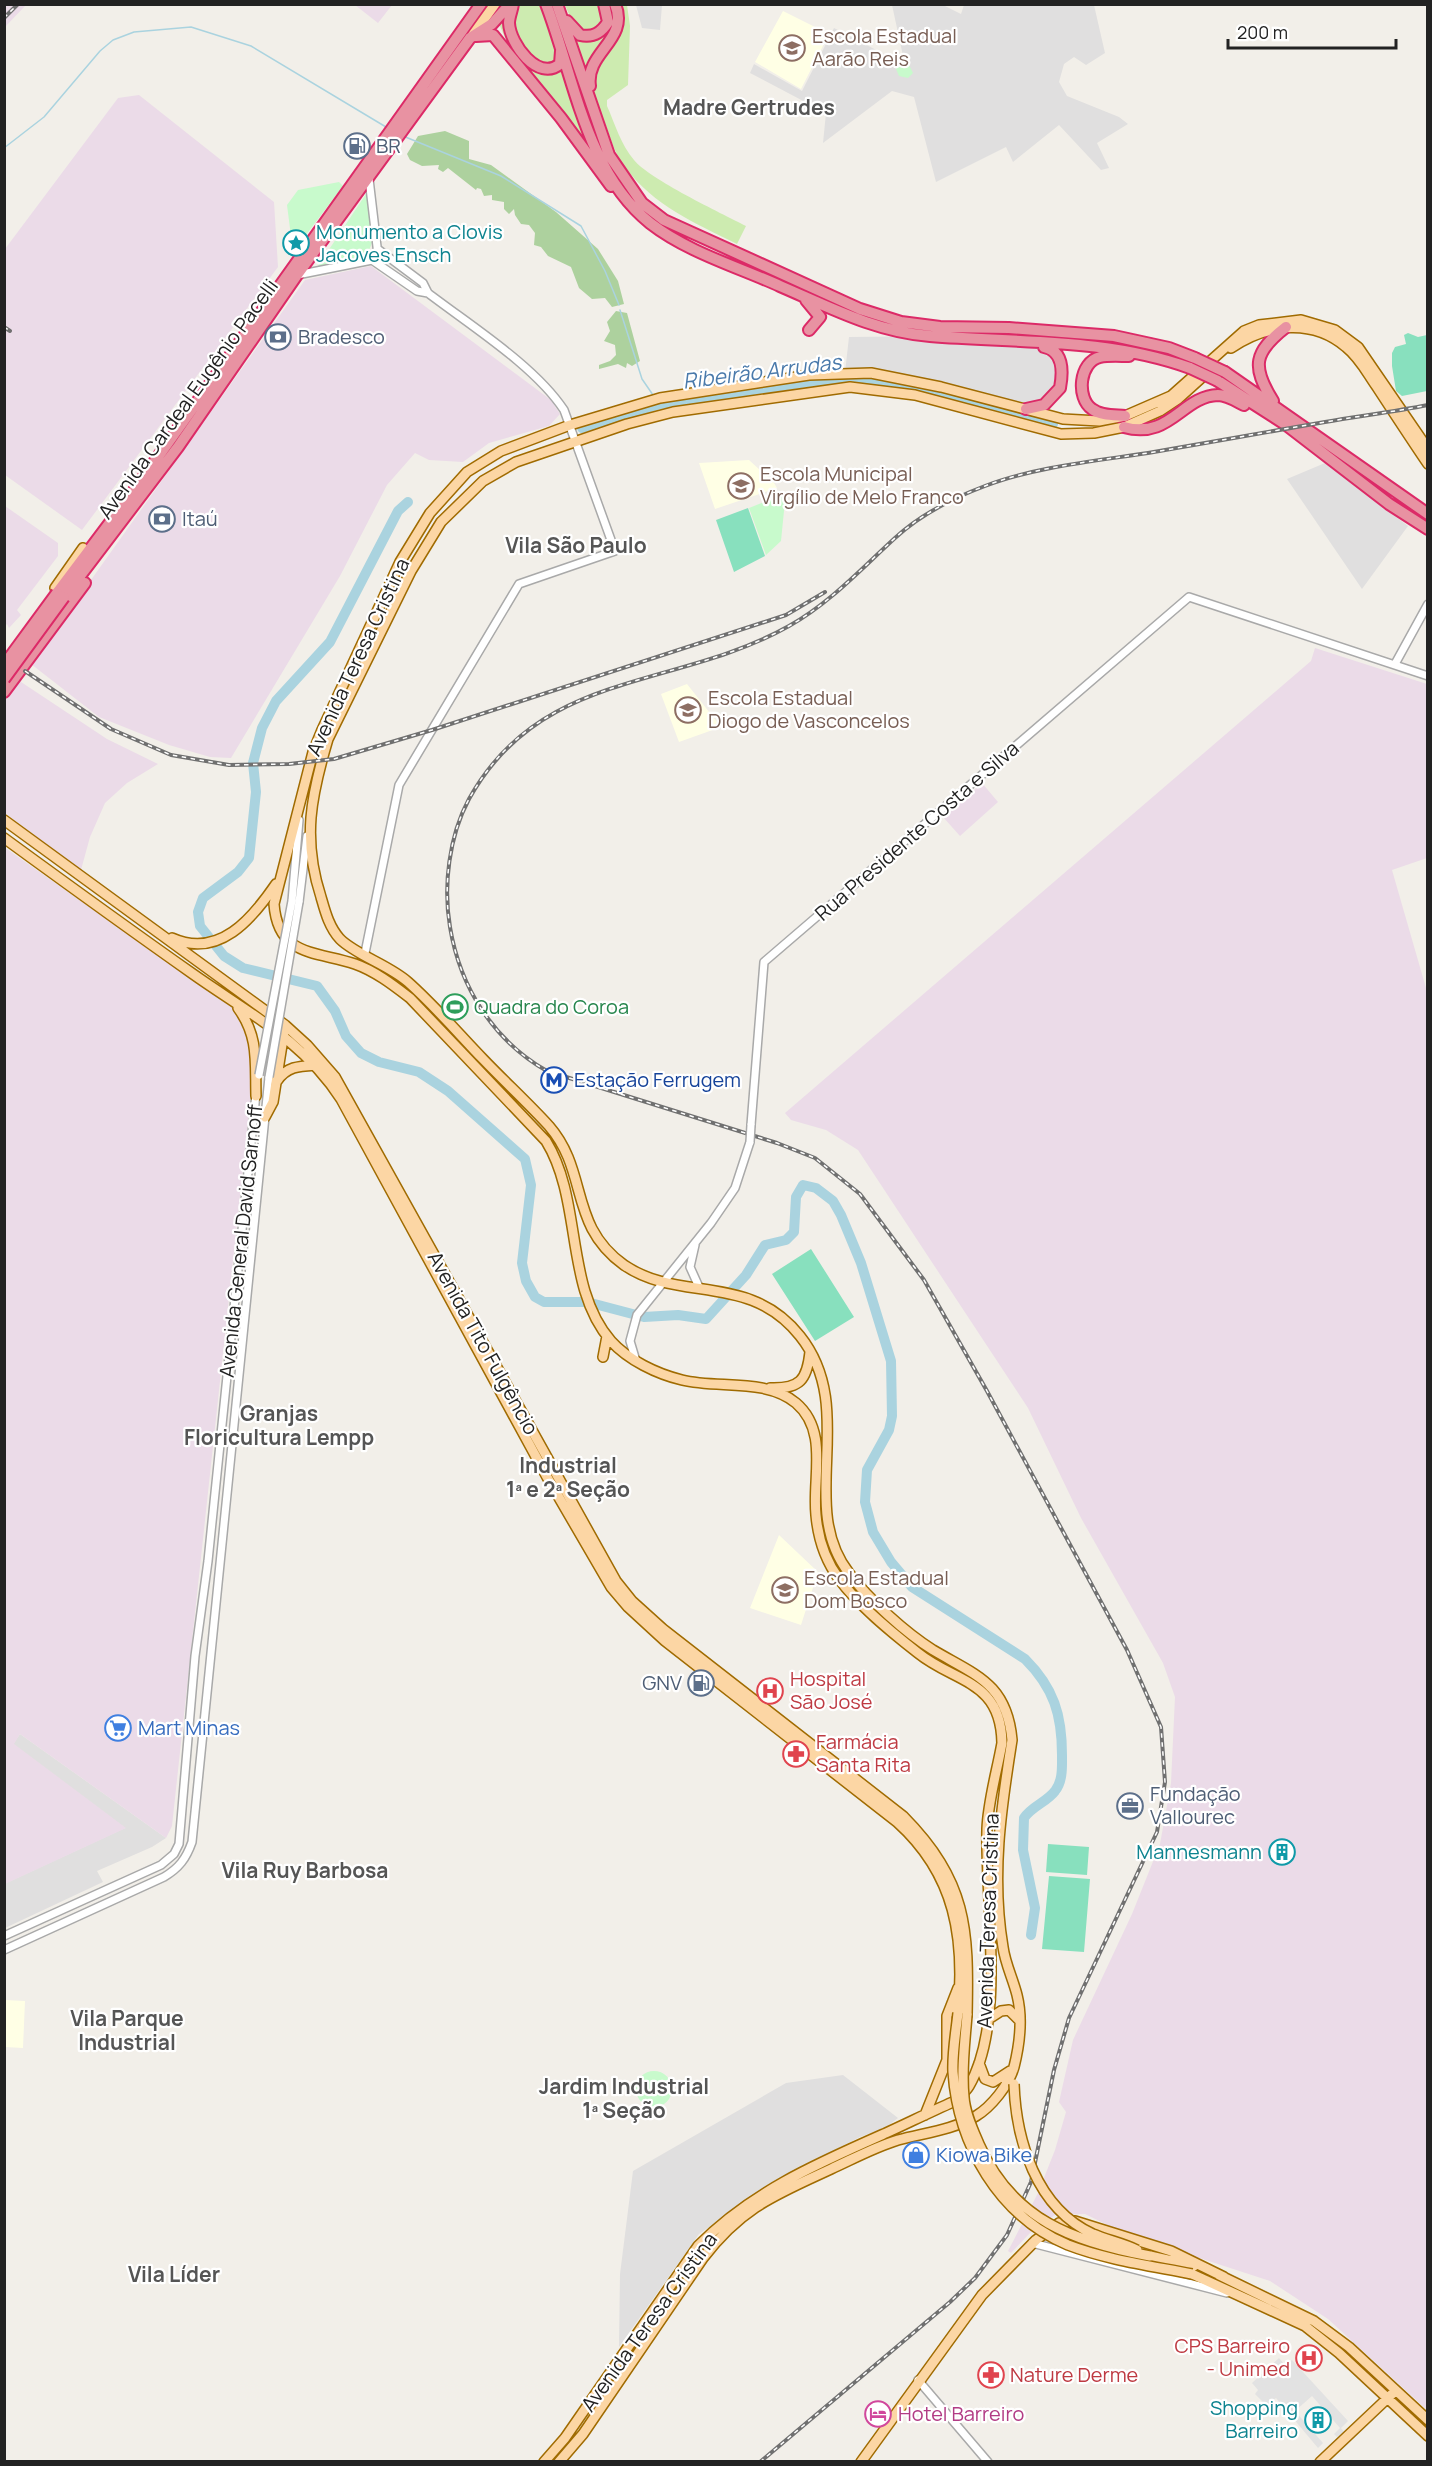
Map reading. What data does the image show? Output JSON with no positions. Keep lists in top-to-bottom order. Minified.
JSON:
{"streets":{"highway":["Avenida Cardeal Eugênio Pacelli"],"main road":["Avenida Teresa Cristina","Avenida Tito Fulgêncio"],"street":["Rua Presidente Costa e Silva","Avenida General David Sarnoff"]},"crossings":[["Avenida Teresa Cristina","Rua Presidente Costa e Silva"],["Avenida Teresa Cristina","Avenida General David Sarnoff"]],"districts":["Madre Gertrudes","Vila São Paulo","Granjas Floricultura Lempp","Industrial 1ª e 2ª Seção","Vila Ruy Barbosa","Vila Parque Industrial","Jardim Industrial 1ª Seção","Vila Líder"],"water":["Ribeirão Arrudas"],"places":{"school or university":["Escola Estadual Aarão Reis","Escola Municipal Virgílio de Melo Franco","Escola Estadual Diogo de Vasconcelos","Escola Estadual Dom Bosco"],"fuel station":["BR","GNV"],"place":["Monumento a Clovis Jacoves Ensch"],"bank":["Bradesco","Itaú"],"sports":["Quadra do Coroa"],"metro station":["Estação Ferrugem"],"hospital":["Hospital São José","CPS Barreiro - Unimed"],"supermarket":["Mart Minas"],"pharmacy":["Farmácia Santa Rita","Nature Derme"],"office":["Fundação Vallourec"],"building":["Mannesmann","Shopping Barreiro"],"shop":["Kiowa Bike"],"hotel":["Hotel Barreiro"]},"scale_bar":"200 m"}
